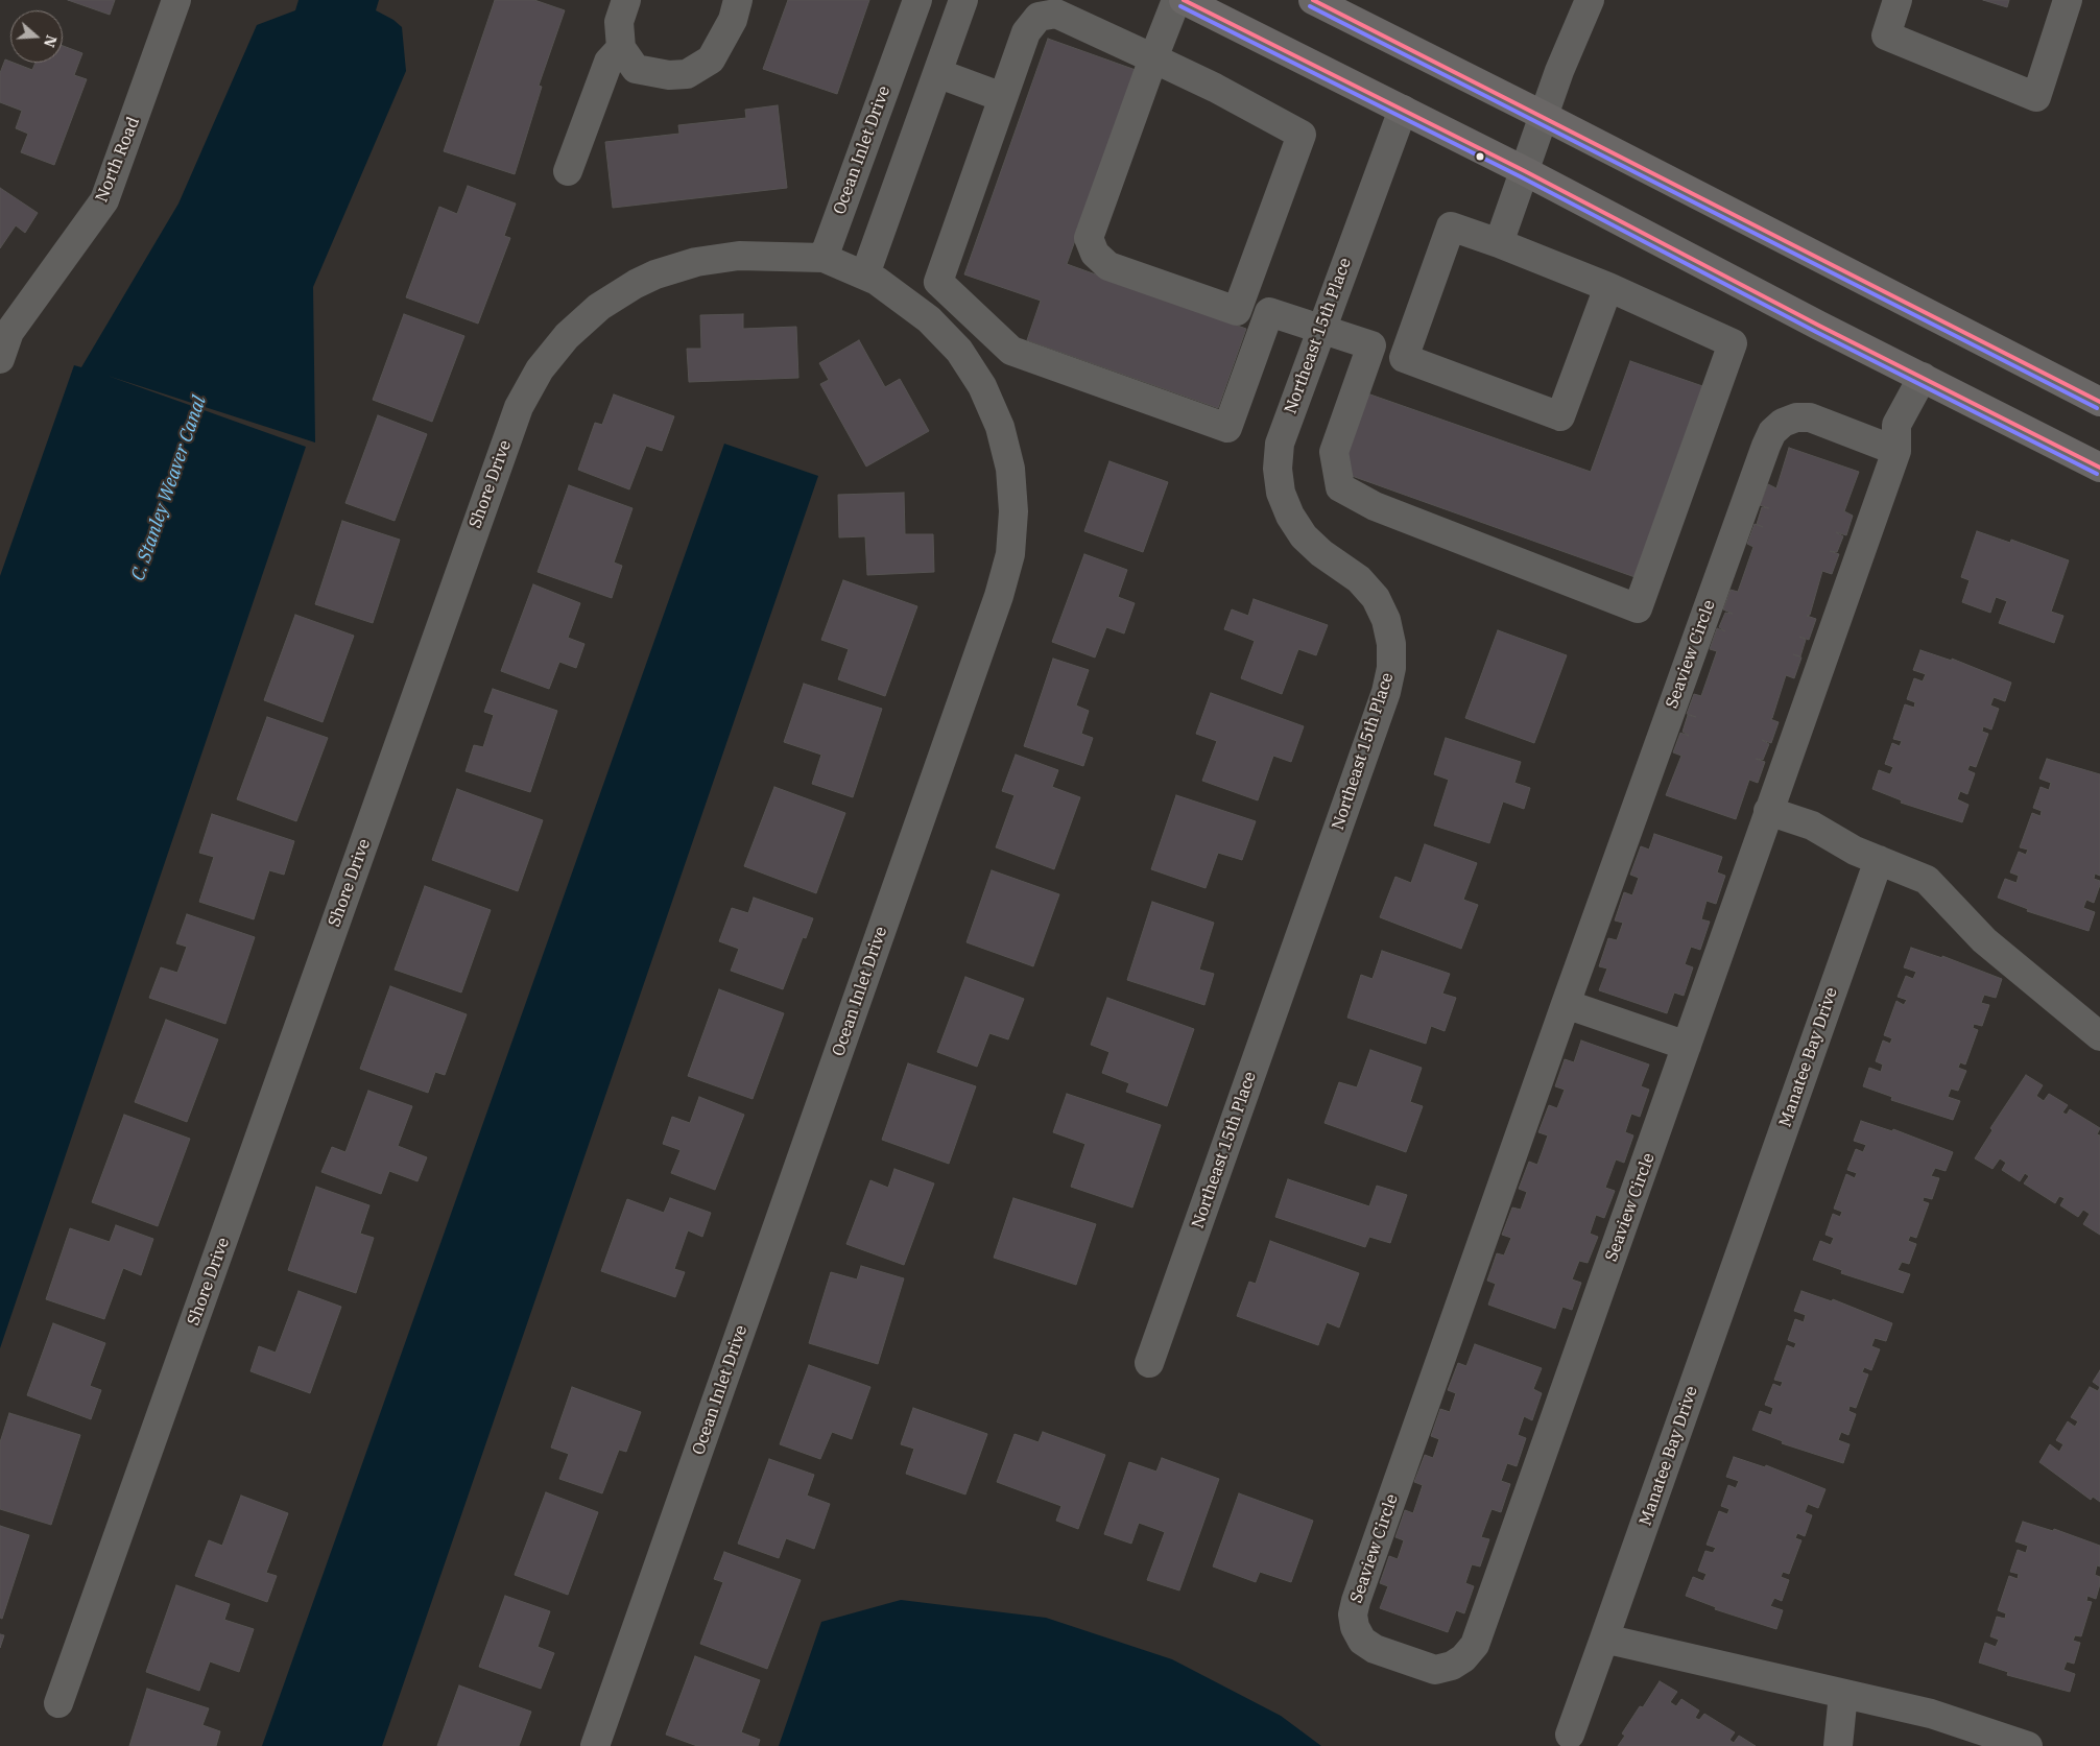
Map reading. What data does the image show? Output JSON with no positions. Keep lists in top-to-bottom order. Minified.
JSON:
{"streets":{"street":["Ocean Inlet Drive","North Road","Northeast 15th Place","Shore Drive","Seaview Circle","Manatee Bay Drive"]},"crossings":[["Ocean Inlet Drive","Shore Drive"]],"water":["C. Stanley Weaver Canal"],"north":"right"}
